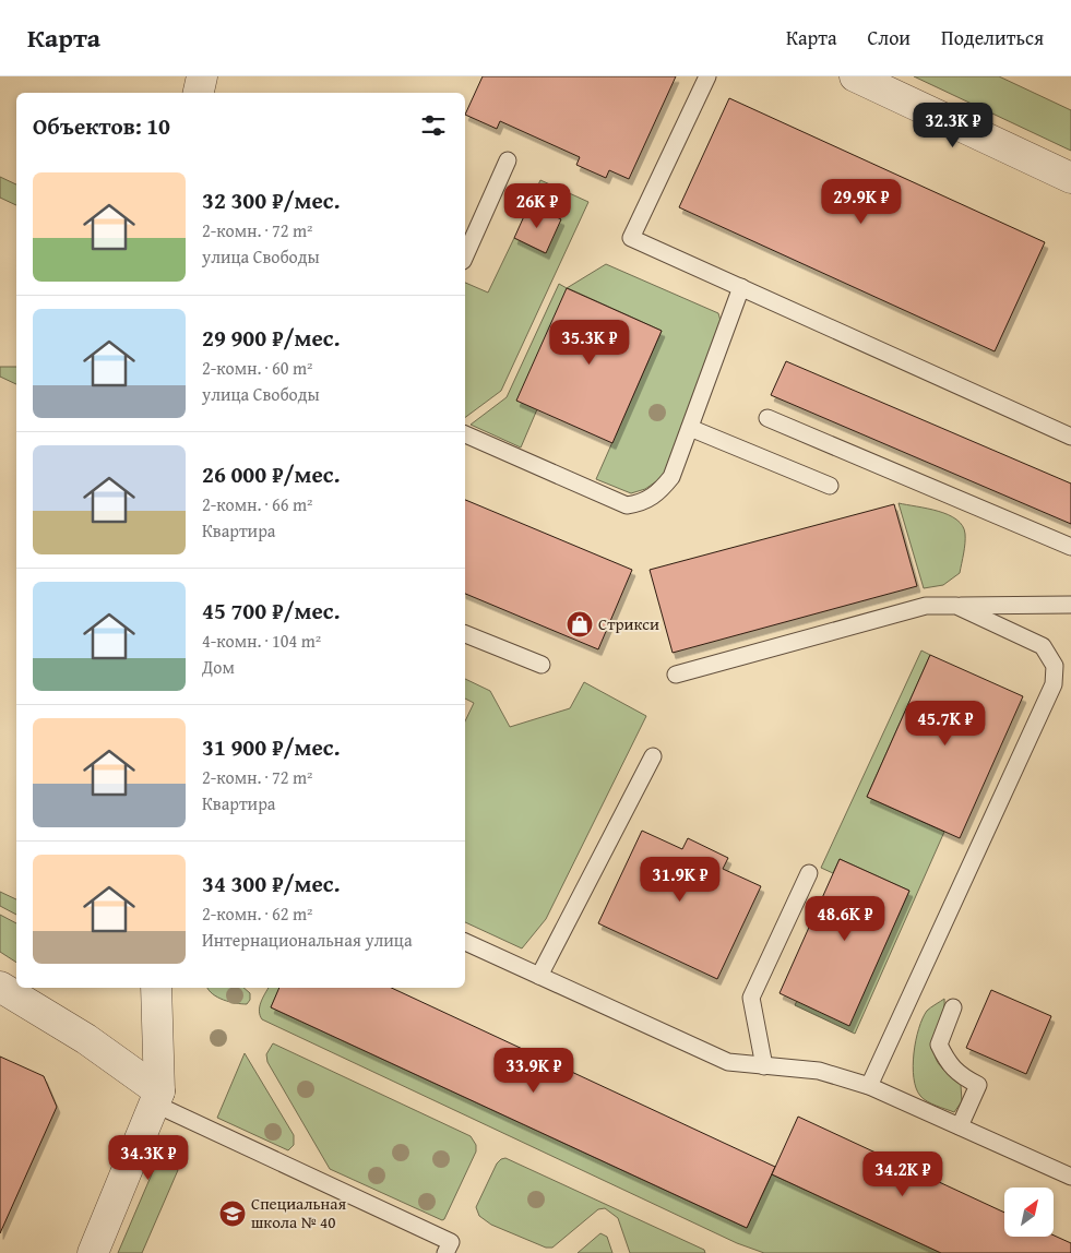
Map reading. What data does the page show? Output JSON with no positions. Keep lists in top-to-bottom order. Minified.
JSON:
{"places":{"shop":["Стрикси"],"school or university":["Специальная школа № 40"]},"north":"top right","page":{"header":"Карта","nav":["Карта","Слои","Поделиться"],"heading":"Объектов: 10","price":["32.3K ₽","29.9K ₽","26K ₽","35.3K ₽","45.7K ₽","31.9K ₽","48.6K ₽","33.9K ₽","34.3K ₽","34.2K ₽"],"list":[{"name":"32 300 ₽/мес.","note":"2-комн. · 72 m² · улица Свободы"},{"name":"29 900 ₽/мес.","note":"2-комн. · 60 m² · улица Свободы"},{"name":"26 000 ₽/мес.","note":"2-комн. · 66 m² · Квартира"},{"name":"45 700 ₽/мес.","note":"4-комн. · 104 m² · Дом"},{"name":"31 900 ₽/мес.","note":"2-комн. · 72 m² · Квартира"},{"name":"34 300 ₽/мес.","note":"2-комн. · 62 m² · Интернациональная улица"}]}}
